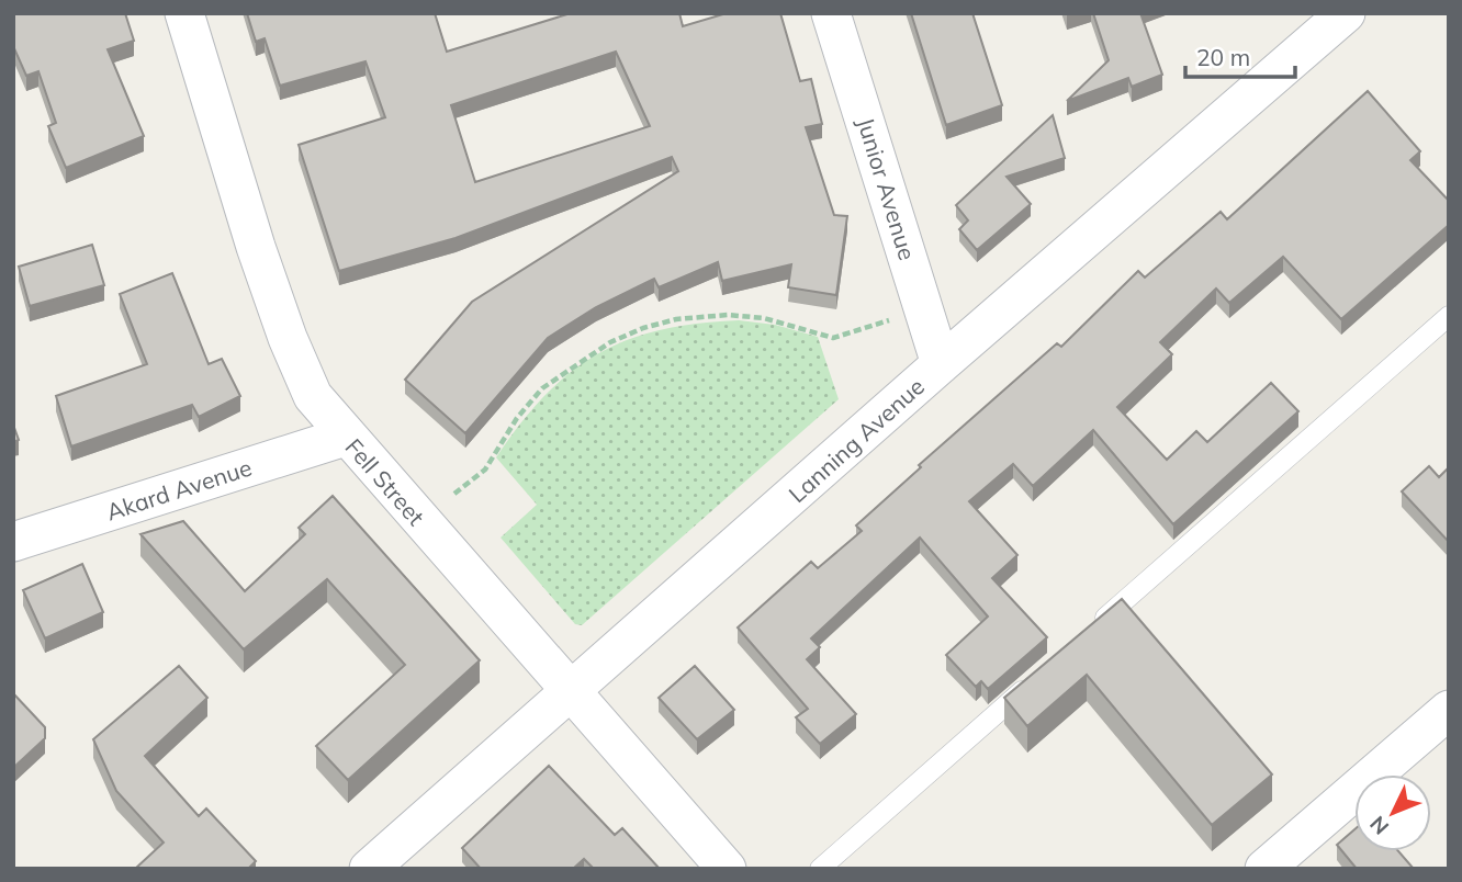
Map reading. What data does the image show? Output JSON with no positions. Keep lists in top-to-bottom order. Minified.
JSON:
{"streets":{"street":["Junior Avenue","Lanning Avenue","Fell Street","Akard Avenue"]},"crossings":[["Junior Avenue","Lanning Avenue"],["Lanning Avenue","Fell Street"],["Fell Street","Akard Avenue"]],"scale_bar":"20 m","north":"bottom left"}
